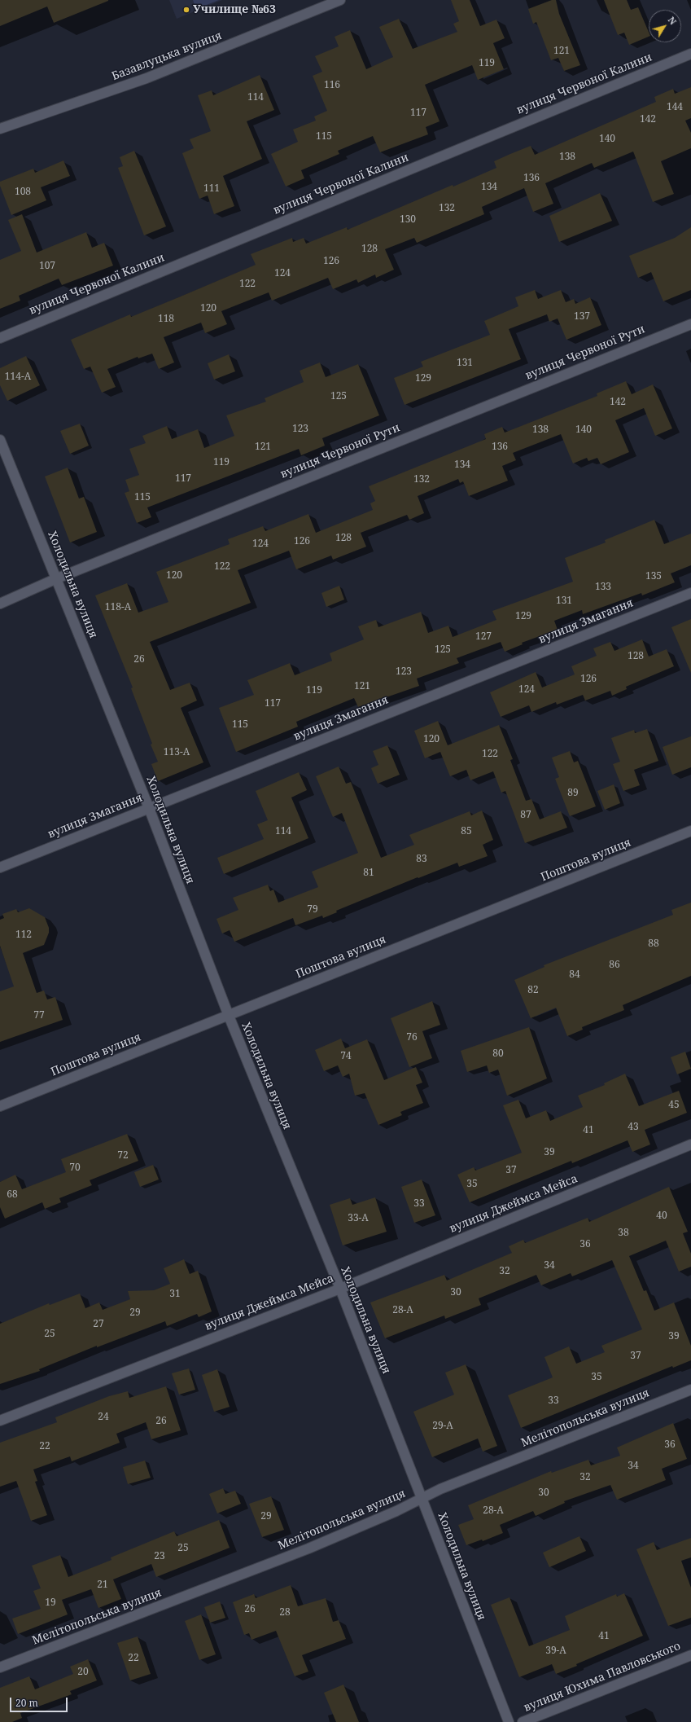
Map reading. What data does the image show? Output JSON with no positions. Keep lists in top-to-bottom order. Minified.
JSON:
{"streets":{"street":["Базавлуцька вулиця","вулиця Червоної Калини","вулиця Червоної Рути","Холодильна вулиця","вулиця Змагання","Поштова вулиця","вулиця Джеймса Мейса","Мелітопольська вулиця","вулиця Юхима Павловського"]},"crossings":[["вулиця Червоної Рути","Холодильна вулиця"],["Холодильна вулиця","вулиця Змагання"],["Холодильна вулиця","Поштова вулиця"],["Холодильна вулиця","вулиця Джеймса Мейса"],["Холодильна вулиця","Мелітопольська вулиця"]],"places":["Училище №63"],"house_numbers":["121","119","116","114","144","117","142","115","140","138","136","134","111","108","132","130","128","126","107","124","122","120","137","118","131","114-А","129","125","142","123","138","140","121","136","119","134","117","132","115","128","126","124","122","120","135","133","131","118-А","129","127","125","128","26","123","126","121","124","119","117","115","120","113-А","122","89","87","114","85","83","81","79","112","88","86","84","82","77","76","80","74","45","43","41","39","72","70","37","35","68","33","40","33-А","38","36","34","32","30","31","28-А","29","27","25","39","37","35","33","24","26","29-А","36","22","34","32","30","28-А","29","25","23","21","19","26","28","41","39-А","22","20"],"scale_bar":"20 m","north":"top right"}
